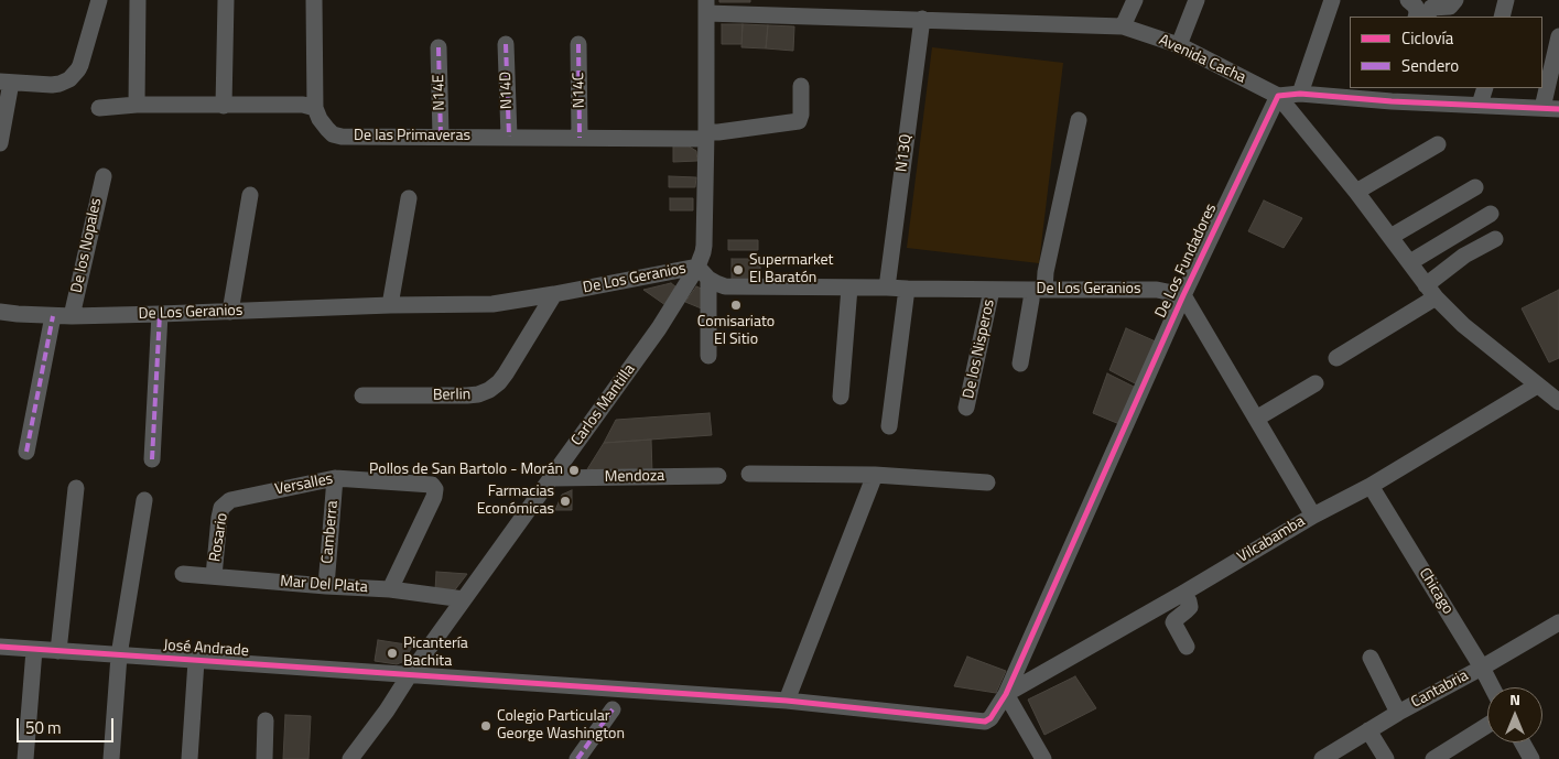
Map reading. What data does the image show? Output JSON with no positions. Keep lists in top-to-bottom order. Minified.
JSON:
{"streets":{"street":["Avenida Cacha","N14D","N14C","N14E","De las Primaveras","N13Q","De los Nopales","De Los Fundadores","De Los Geranios","De los Nisperos","Berlin","Carlos Mantilla","Mendoza","Versalles","Camberra","Rosario","Vilcabamba","Mar Del Plata","Chicago","José Andrade","Cantabria"]},"crossings":[["Avenida Cacha","N13Q"],["Avenida Cacha","De Los Fundadores"],["Avenida Cacha","Carlos Mantilla"],["Avenida Cacha","Vilcabamba"],["N14D","De las Primaveras"],["N14C","De las Primaveras"],["N14E","De las Primaveras"],["De las Primaveras","Carlos Mantilla"],["N13Q","De Los Geranios"],["De los Nopales","De Los Geranios"],["De Los Fundadores","De Los Geranios"],["De Los Fundadores","Vilcabamba"],["De Los Fundadores","José Andrade"],["De Los Geranios","De los Nisperos"],["De Los Geranios","Berlin"],["De Los Geranios","Carlos Mantilla"],["Carlos Mantilla","Mendoza"],["Carlos Mantilla","Mar Del Plata"],["Carlos Mantilla","José Andrade"],["Versalles","Camberra"],["Versalles","Rosario"],["Versalles","Mar Del Plata"],["Camberra","Mar Del Plata"],["Rosario","Mar Del Plata"],["Vilcabamba","Chicago"],["Chicago","Cantabria"]],"places":["Supermarket El Baratón","Comisariato El Sitio","Pollos de San Bartolo - Morán","Farmacias Económicas","Picantería Bachita","Colegio Particular George Washington"],"legend":["Ciclovía","Sendero"],"scale_bar":"50 m","north":"top"}
